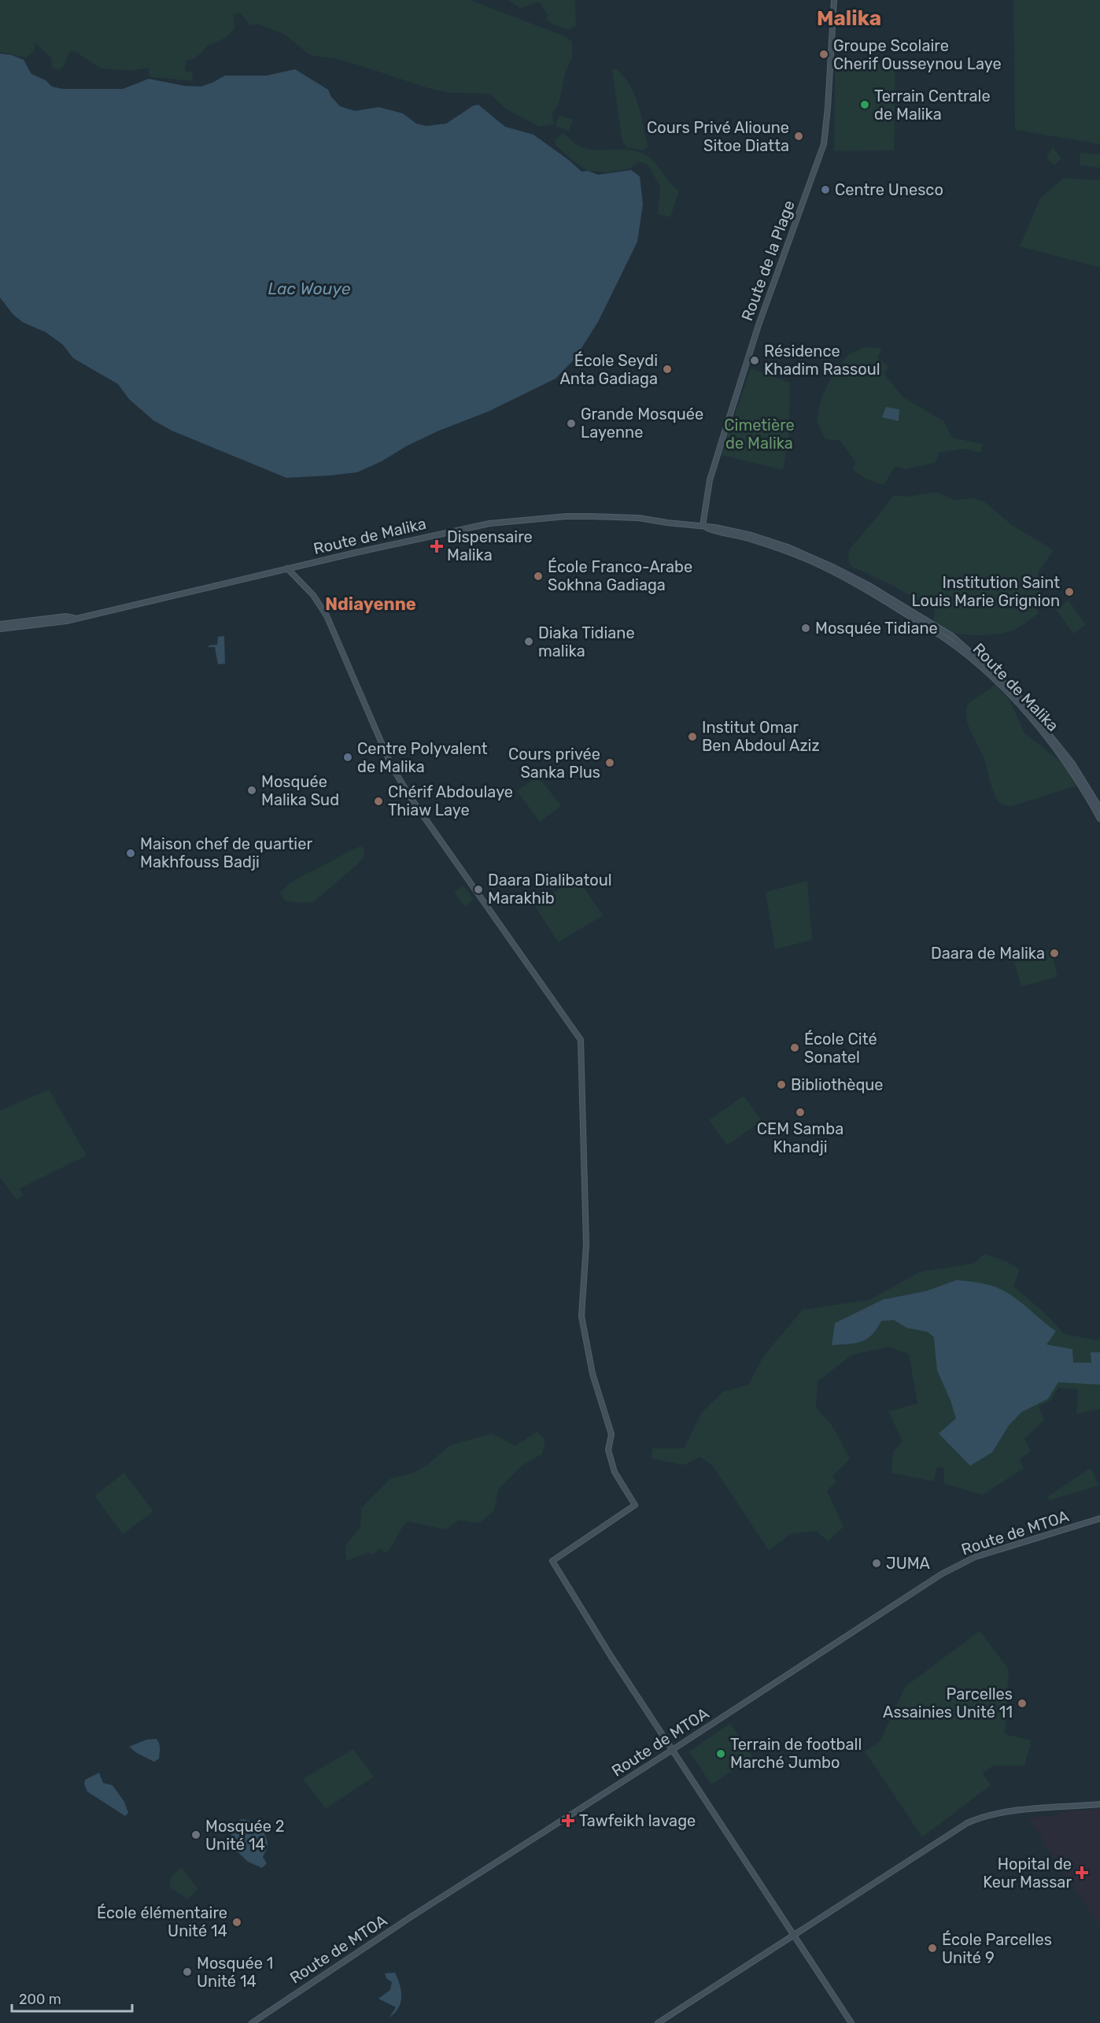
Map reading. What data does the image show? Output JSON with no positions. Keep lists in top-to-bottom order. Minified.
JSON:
{"streets":{"street":["Route de la Plage","Route de Malika","Route de MTOA"]},"crossings":[["Route de la Plage","Route de Malika"]],"districts":["Malika","Ndiayenne"],"water":["Lac Wouye"],"parks":["Cimetière de Malika"],"places":{"other":["Groupe Scolaire Cherif Ousseynou Laye","Terrain Centrale de Malika","Cours Privé Alioune Sitoe Diatta","Centre Unesco","Résidence Khadim Rassoul","École Seydi Anta Gadiaga","Grande Mosquée Layenne","École Franco-Arabe Sokhna Gadiaga","Institution Saint Louis Marie Grignion","Mosquée Tidiane","Diaka Tidiane malika","Institut Omar Ben Abdoul Aziz","Centre Polyvalent de Malika","Cours privée Sanka Plus","Mosquée Malika Sud","Chérif Abdoulaye Thiaw Laye","Maison chef de quartier Makhfouss Badji","Daara Dialibatoul Marakhib","Daara de Malika","École Cité Sonatel","Bibliothèque","CEM Samba Khandji","JUMA","Parcelles Assainies Unité 11","Terrain de football Marché Jumbo","Mosquée 2 Unité 14","École élémentaire Unité 14","École Parcelles Unité 9","Mosquée 1 Unité 14"],"health":["Dispensaire Malika","Tawfeikh lavage","Hopital de Keur Massar"]},"scale_bar":"200 m"}
